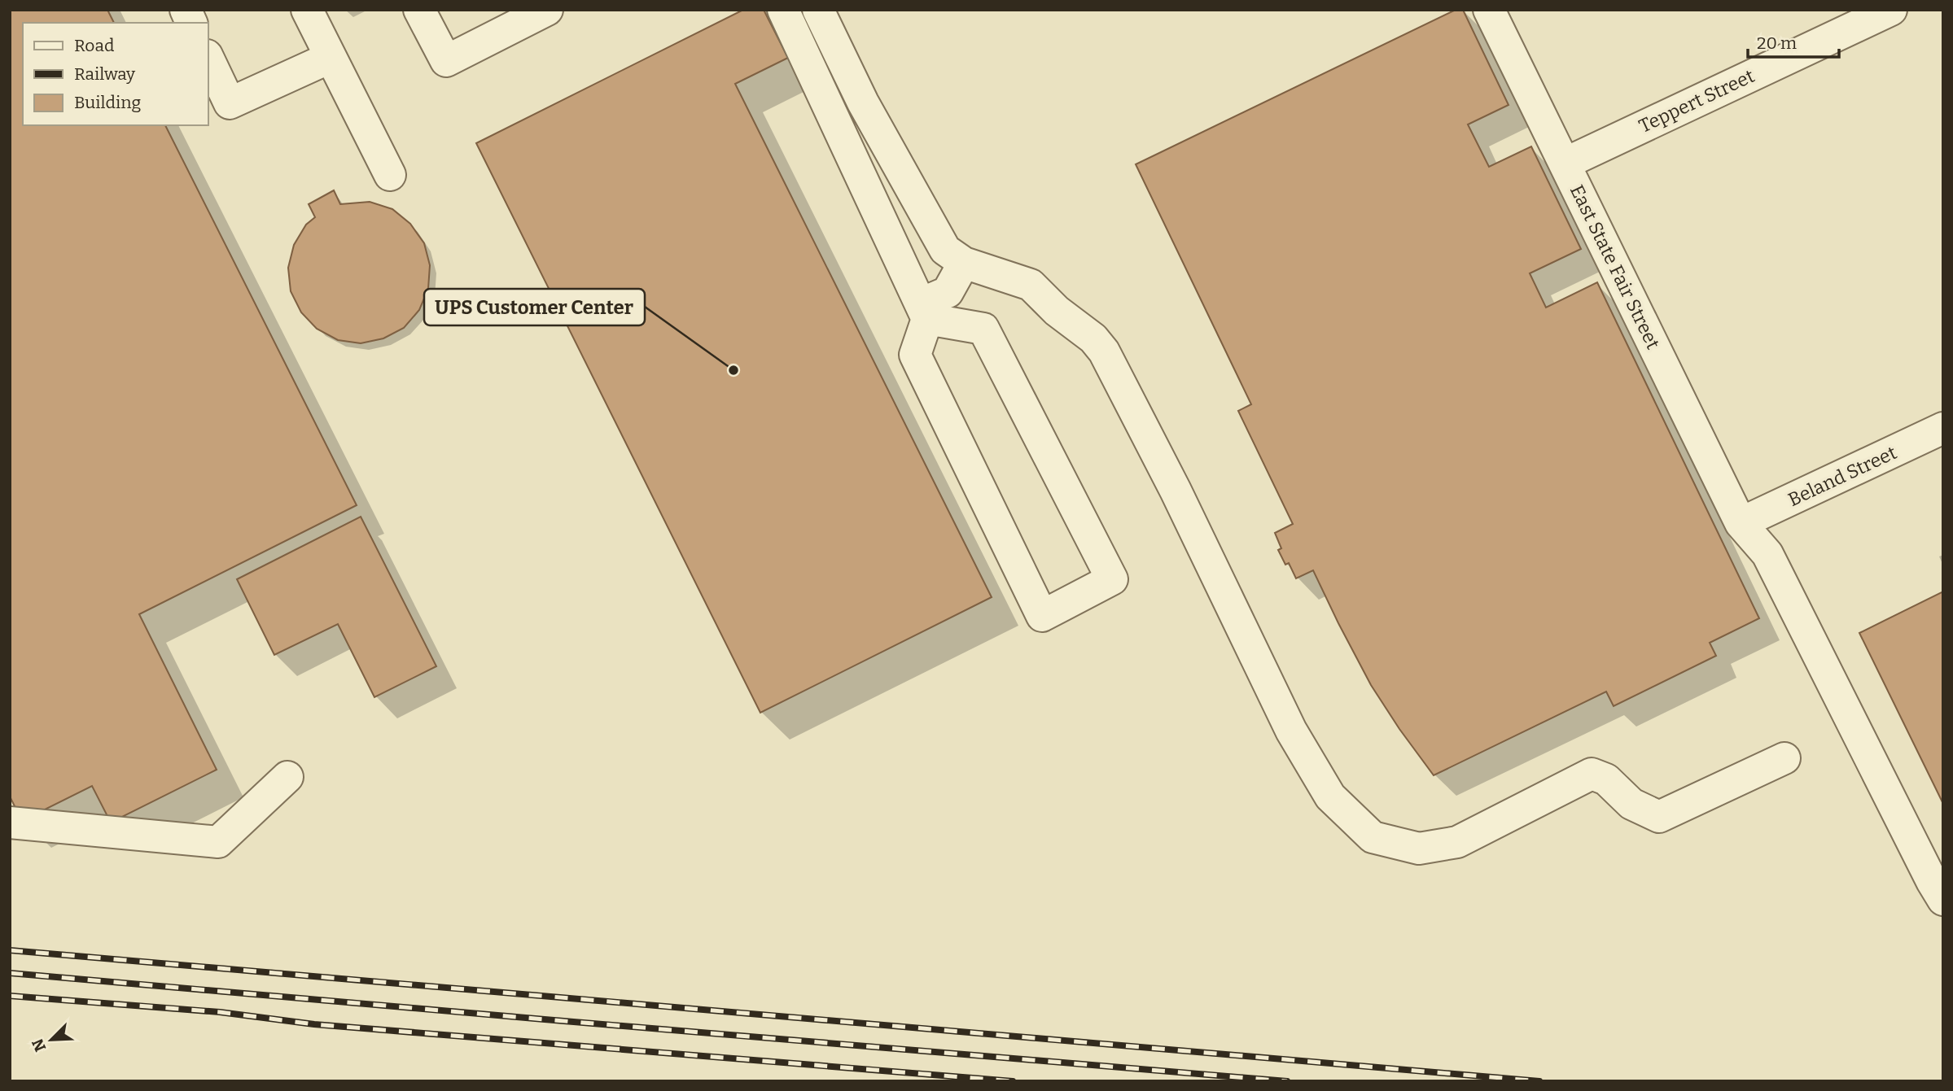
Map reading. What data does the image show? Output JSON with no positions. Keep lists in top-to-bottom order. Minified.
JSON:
{"streets":{"street":["Teppert Street","East State Fair Street","Beland Street"]},"crossings":[["Teppert Street","East State Fair Street"],["East State Fair Street","Beland Street"]],"places":["UPS Customer Center"],"legend":["Road","Railway","Building"],"scale_bar":"20 m","north":"bottom left"}
